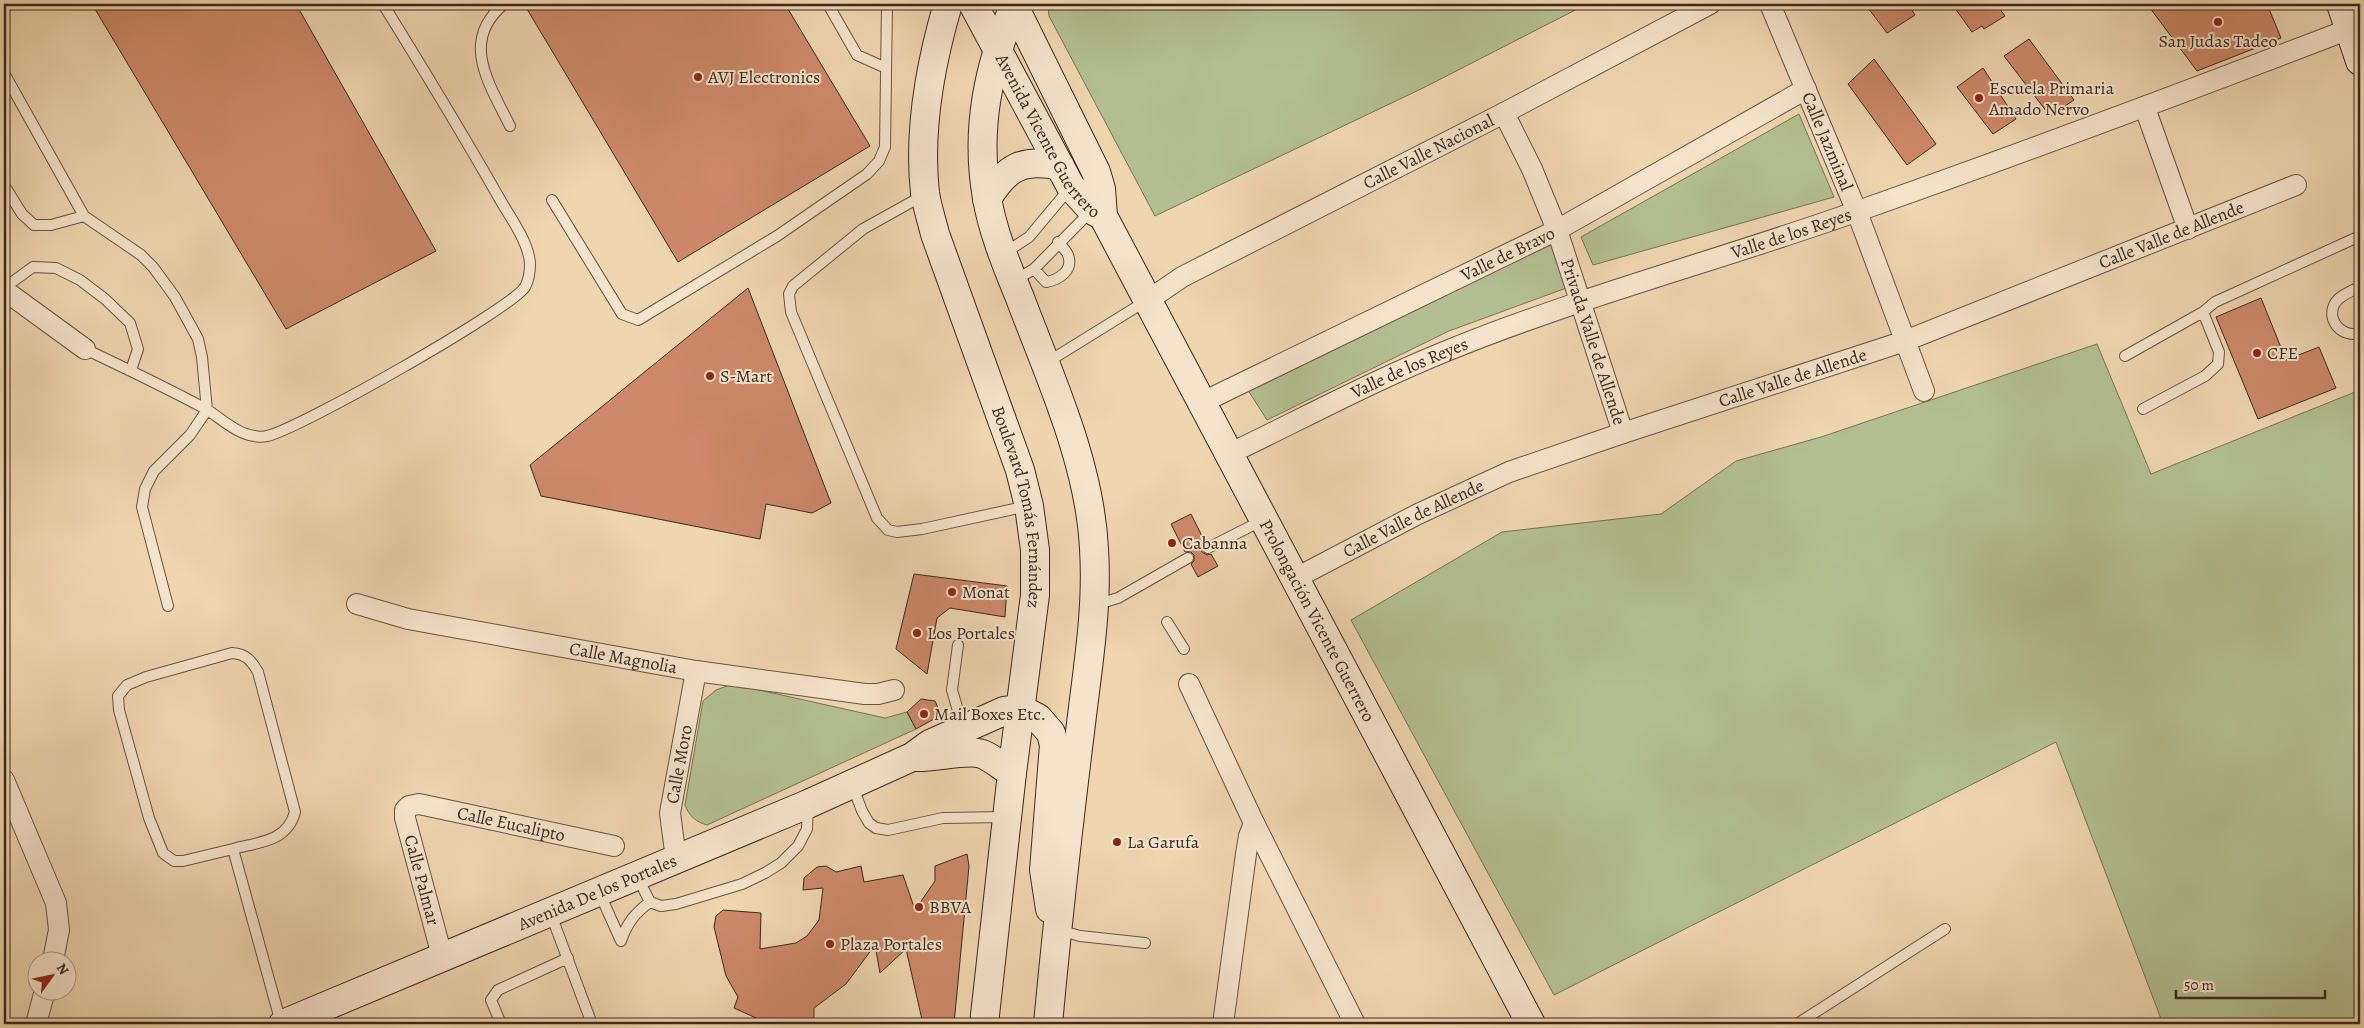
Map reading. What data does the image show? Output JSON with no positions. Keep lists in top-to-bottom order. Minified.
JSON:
{"streets":{"main road":["Avenida Vicente Guerrero","Boulevard Tomás Fernández","Prolongación Vicente Guerrero","Avenida De los Portales"],"street":["Calle Jazminal","Calle Valle Nacional","Valle de los Reyes","Calle Valle de Allende","Valle de Bravo","Privada Valle de Allende","Calle Magnolia","Calle Moro","Calle Eucalipto","Calle Palmar"]},"crossings":[["Avenida Vicente Guerrero","Prolongación Vicente Guerrero"],["Calle Jazminal","Valle de los Reyes"],["Calle Jazminal","Calle Valle de Allende"],["Calle Jazminal","Valle de Bravo"],["Calle Valle Nacional","Privada Valle de Allende"],["Calle Valle Nacional","Prolongación Vicente Guerrero"],["Valle de los Reyes","Privada Valle de Allende"],["Valle de los Reyes","Prolongación Vicente Guerrero"],["Calle Valle de Allende","Privada Valle de Allende"],["Calle Valle de Allende","Prolongación Vicente Guerrero"],["Valle de Bravo","Privada Valle de Allende"],["Valle de Bravo","Prolongación Vicente Guerrero"],["Boulevard Tomás Fernández","Avenida De los Portales"],["Calle Magnolia","Calle Moro"],["Calle Moro","Avenida De los Portales"],["Calle Eucalipto","Calle Palmar"],["Calle Palmar","Avenida De los Portales"]],"places":["San Judas Tadeo","AVJ Electronics","Escuela Primaria Amado Nervo","CFE","S-Mart","Cabanna","Monat","Los Portales","Mail Boxes Etc.","La Garufa","BBVA","Plaza Portales"],"scale_bar":"50 m","north":"top right"}
